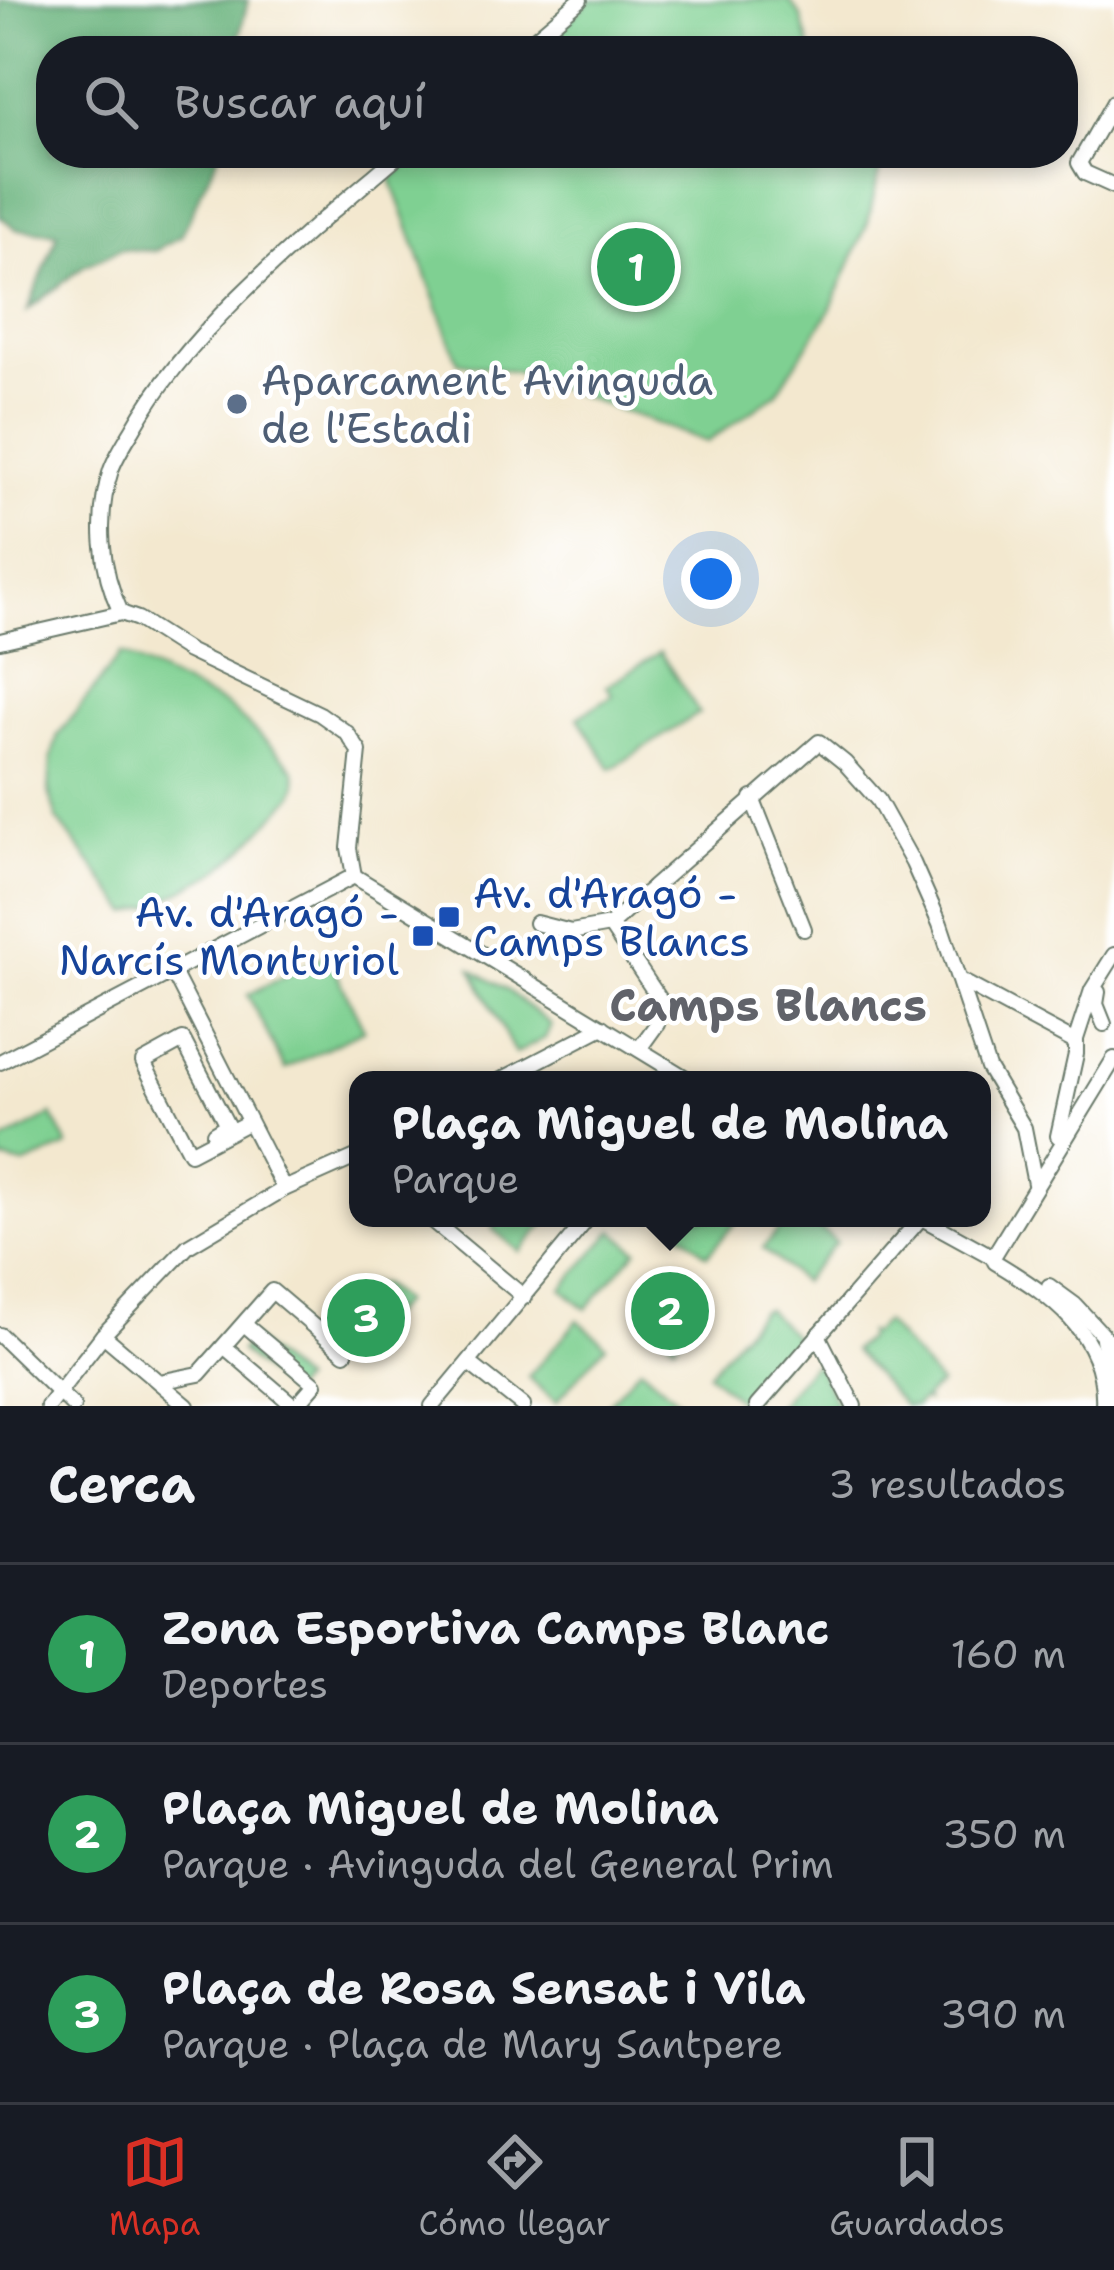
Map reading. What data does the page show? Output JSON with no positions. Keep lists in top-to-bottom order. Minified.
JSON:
{"districts":["Camps Blancs"],"places":{"other":["Aparcament Avinguda de l'Estadi"],"transit":["Av. d'Aragó - Camps Blancs","Av. d'Aragó - Narcís Monturiol"]},"page":{"search":"Buscar aquí","pins":["1","2","3"],"popup":["Plaça Miguel de Molina","Parque"],"heading":["Cerca","3 resultados"],"list":[{"mark":"1","name":"Zona Esportiva Camps Blanc","note":"Deportes","value":"160 m"},{"mark":"2","name":"Plaça Miguel de Molina","note":"Parque · Avinguda del General Prim","value":"350 m"},{"mark":"3","name":"Plaça de Rosa Sensat i Vila","note":"Parque · Plaça de Mary Santpere","value":"390 m"}],"nav":["Mapa","Cómo llegar","Guardados"]}}
